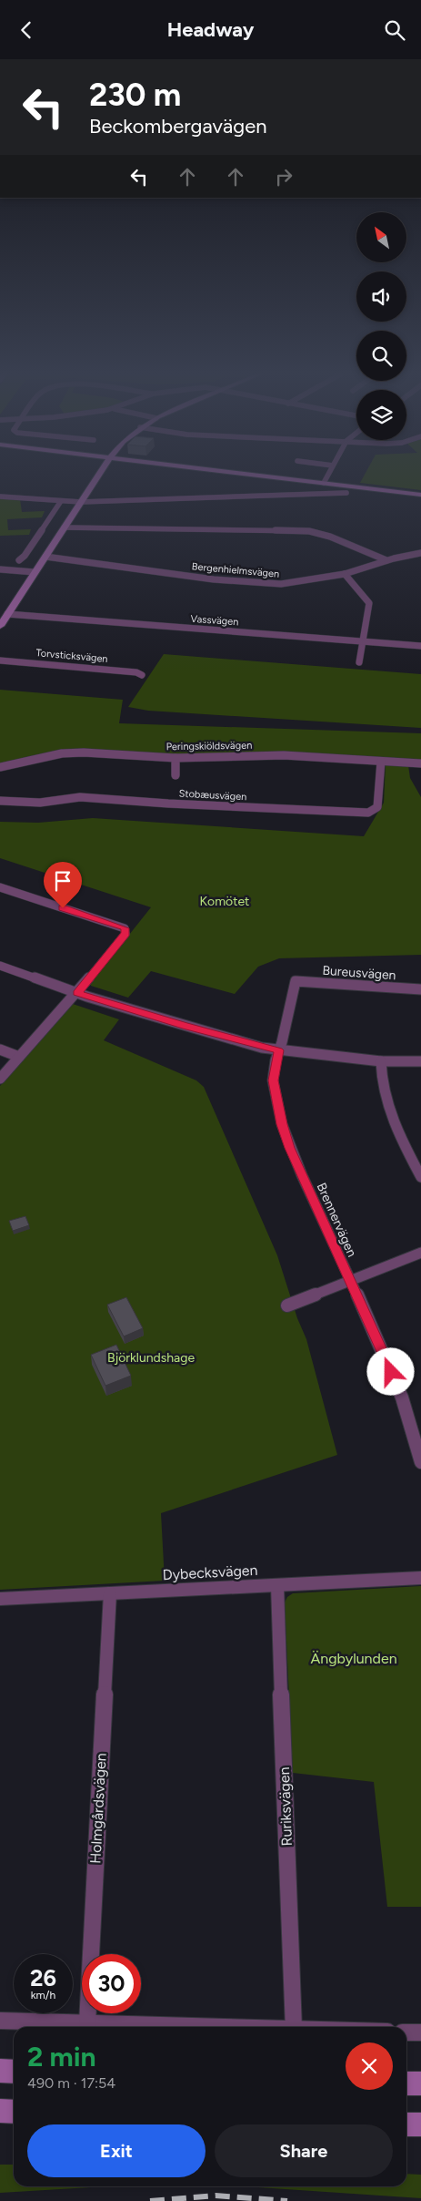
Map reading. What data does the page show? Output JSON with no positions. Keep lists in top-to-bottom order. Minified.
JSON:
{"streets":{"street":["Bergenhielmsvägen","Vassvägen","Torvsticksvägen","Peringskiöldsvägen","Stobæusvägen","Bureusvägen","Brennervägen","Dybecksvägen","Ruriksvägen","Holmgårdsvägen"]},"crossings":[["Peringskiöldsvägen","Stobæusvägen"],["Bureusvägen","Brennervägen"],["Dybecksvägen","Ruriksvägen"],["Dybecksvägen","Holmgårdsvägen"]],"parks":["Komötet","Björklundshage","Ängbylunden"],"north":"top left","page":{"header":"Headway","turn":["230 m","Beckombergavägen"],"speed":"26 km/h","limit":"30","heading":["2 min","490 m · 17:54"],"buttons":["Exit","Share"]}}
